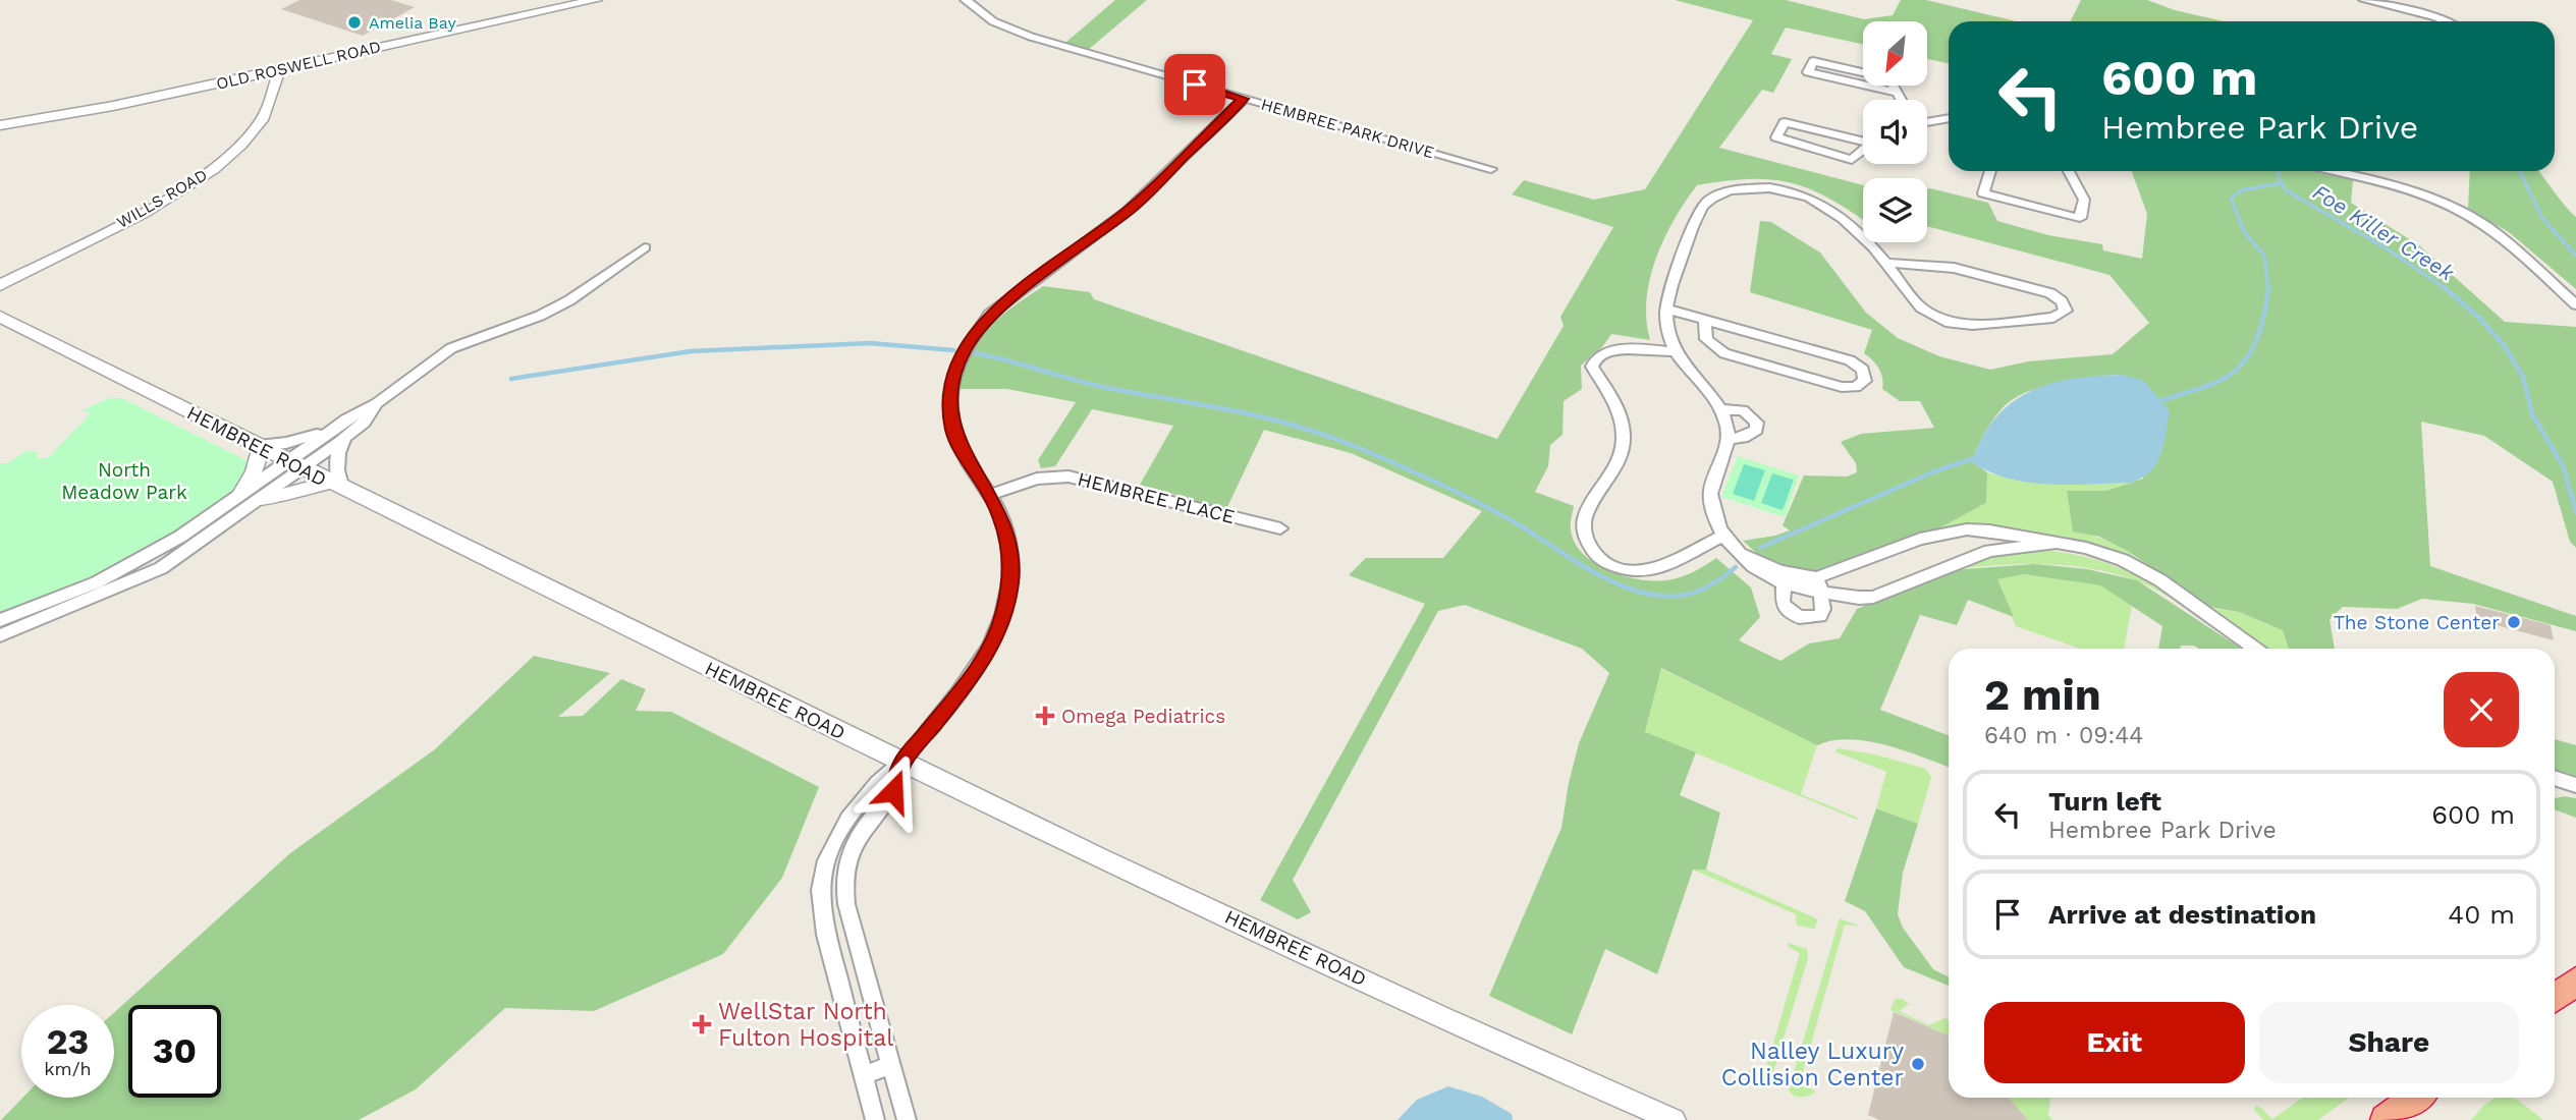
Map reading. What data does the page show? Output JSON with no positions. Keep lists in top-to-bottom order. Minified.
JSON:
{"streets":{"street":["OLD ROSWELL ROAD","HEMBREE PARK DRIVE","WILLS ROAD","HEMBREE ROAD","HEMBREE PLACE"]},"crossings":[["OLD ROSWELL ROAD","WILLS ROAD"]],"water":["Foe Killer Creek"],"parks":["North Meadow Park"],"places":{"other":["Amelia Bay","The Stone Center","Nalley Luxury Collision Center"],"health":["Omega Pediatrics","WellStar North Fulton Hospital"]},"north":"bottom left","page":{"turn":["600 m","Hembree Park Drive"],"heading":["2 min","640 m · 09:44"],"list":[{"name":"Turn left","note":"Hembree Park Drive","value":"600 m"},{"name":"Arrive at destination","value":"40 m"}],"buttons":["Exit","Share"],"speed":"23 km/h","limit":"30"}}
